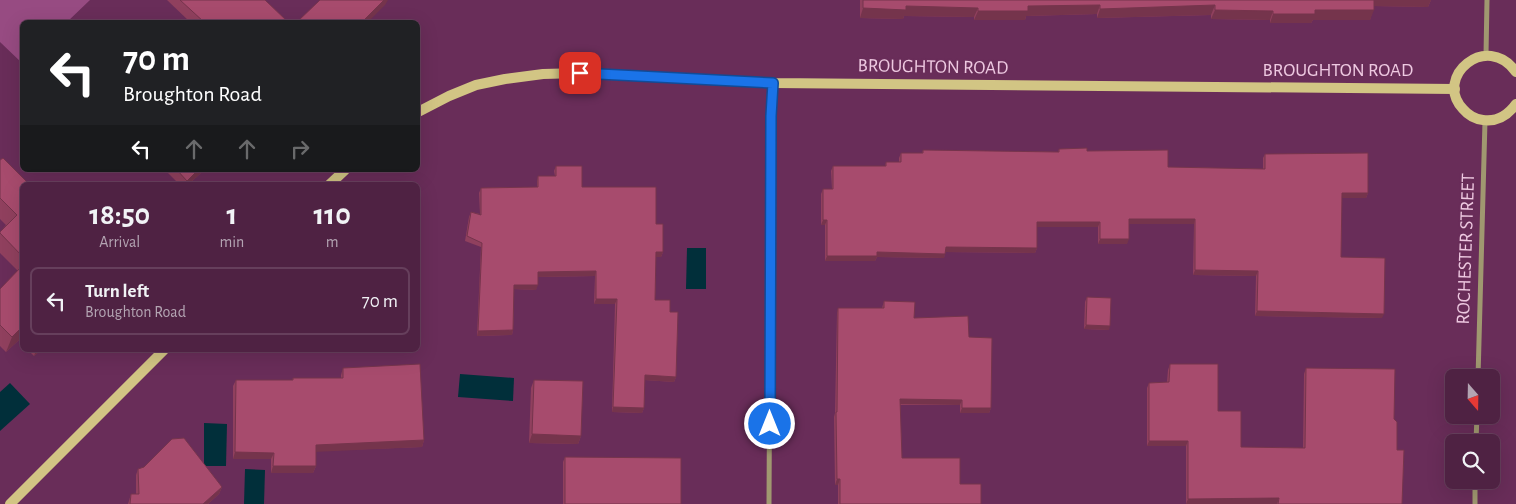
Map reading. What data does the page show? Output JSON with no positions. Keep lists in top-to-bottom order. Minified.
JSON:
{"streets":{"main road":["BROUGHTON ROAD"],"street":["ROCHESTER STREET"]},"north":"bottom","page":{"turn":["70 m","Broughton Road"],"eta":["18:50","Arrival","1","min","110","m"],"list":[{"name":"Turn left","note":"Broughton Road","value":"70 m"}]}}
